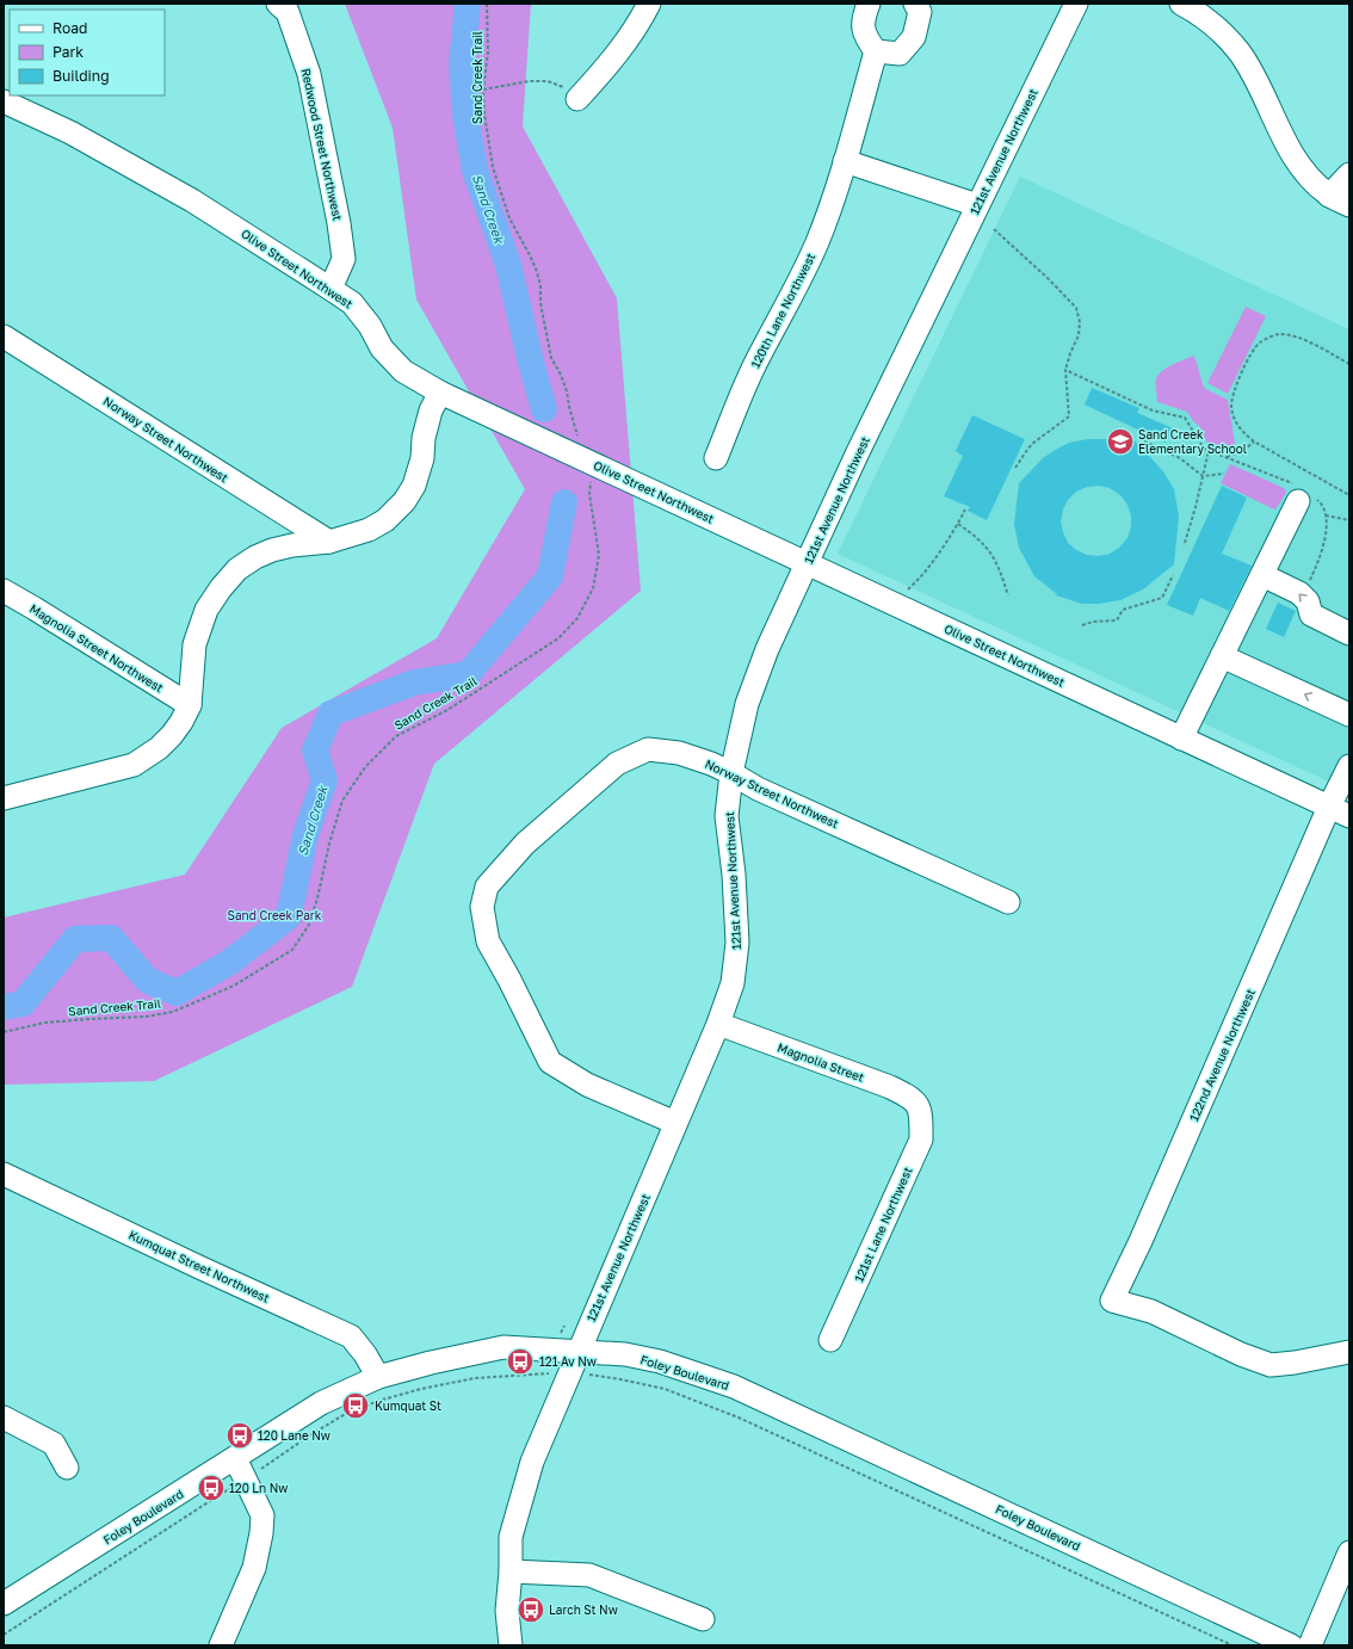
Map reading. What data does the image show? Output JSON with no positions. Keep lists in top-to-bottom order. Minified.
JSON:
{"streets":{"street":["Redwood Street Northwest","121st Avenue Northwest","Olive Street Northwest","120th Lane Northwest","Norway Street Northwest","Magnolia Street Northwest","122nd Avenue Northwest","Magnolia Street","121st Lane Northwest","Kumquat Street Northwest","Foley Boulevard"],"path":["Sand Creek Trail"]},"crossings":[["Redwood Street Northwest","Olive Street Northwest"],["121st Avenue Northwest","Olive Street Northwest"],["121st Avenue Northwest","Norway Street Northwest"],["121st Avenue Northwest","Magnolia Street"],["121st Avenue Northwest","Foley Boulevard"],["Olive Street Northwest","122nd Avenue Northwest"],["Magnolia Street","121st Lane Northwest"],["Kumquat Street Northwest","Foley Boulevard"]],"water":["Sand Creek"],"parks":["Sand Creek Park"],"places":{"school or university":["Sand Creek Elementary School"],"bus stop":["121 Av Nw","Kumquat St","120 Lane Nw","120 Ln Nw","Larch St Nw"]},"legend":["Road","Park","Building"]}
